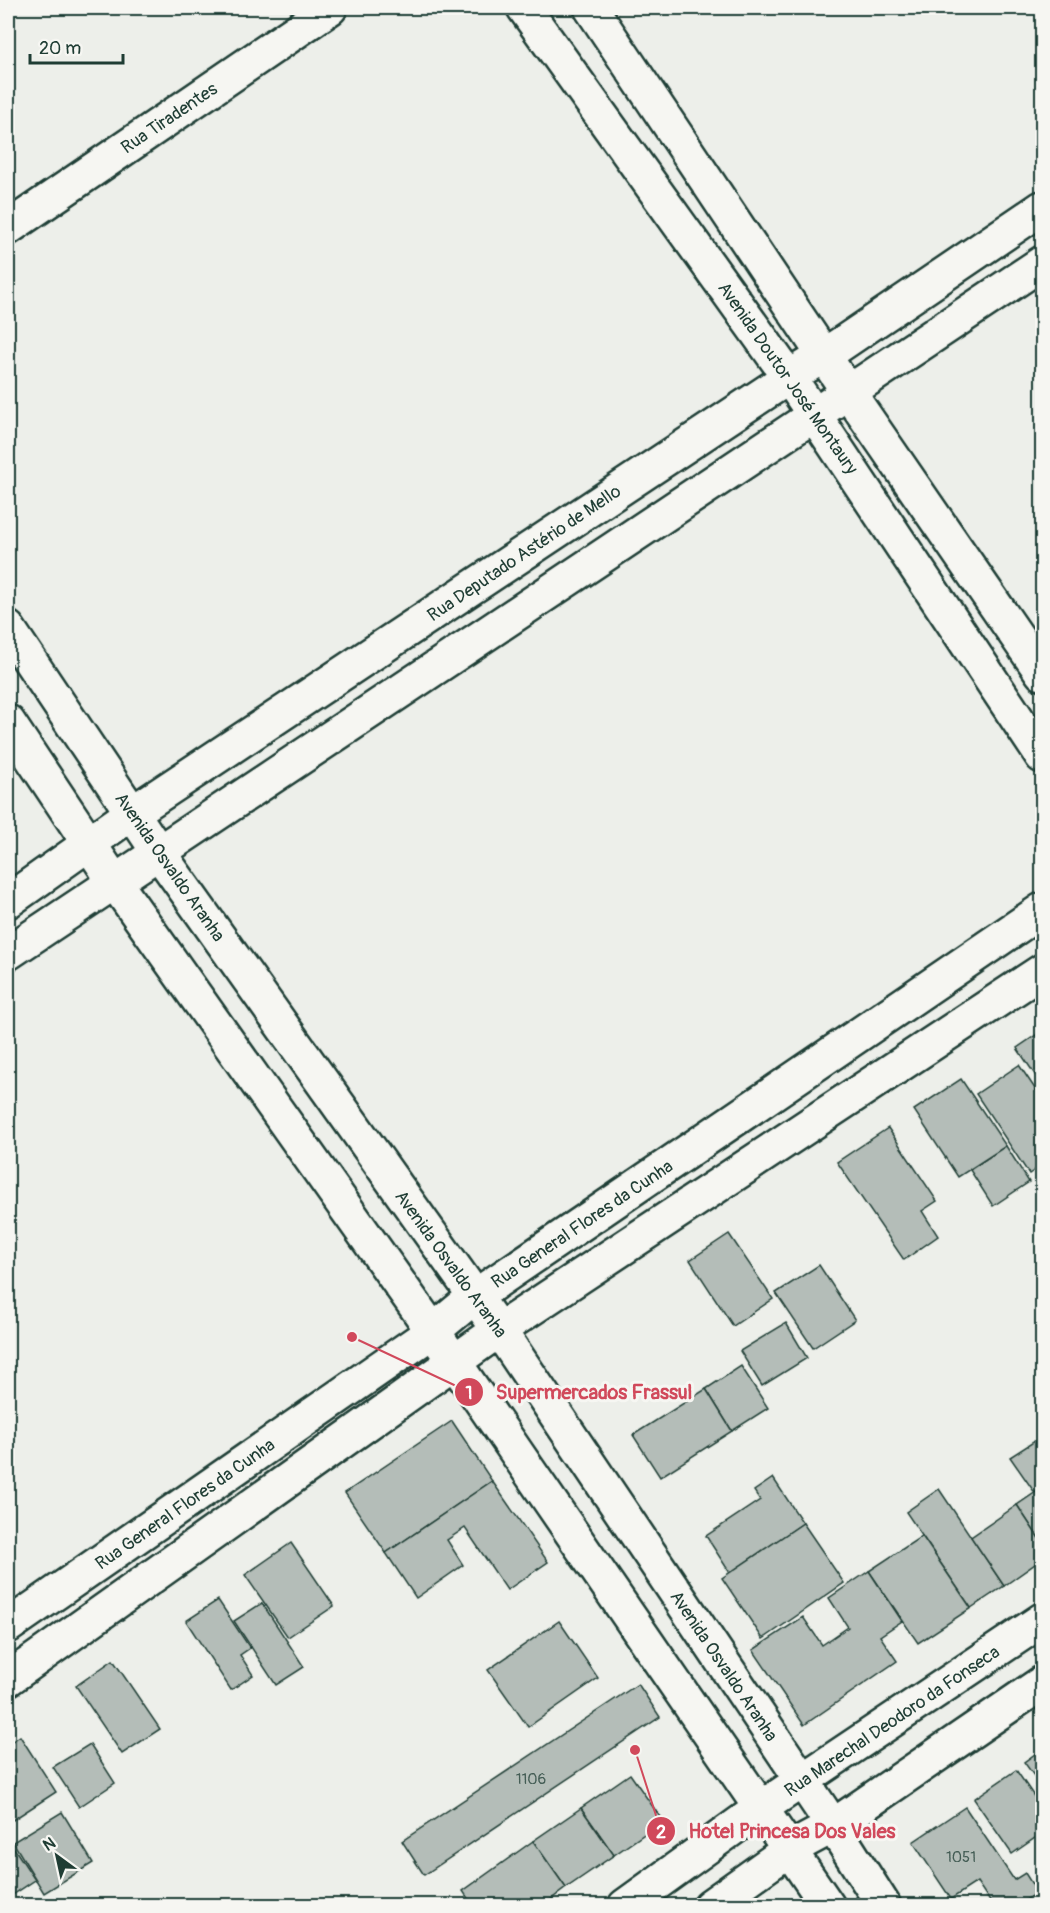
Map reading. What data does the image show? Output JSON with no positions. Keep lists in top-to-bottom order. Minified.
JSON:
{"streets":{"street":["Rua Tiradentes","Avenida Doutor José Montaury","Rua Deputado Astério de Mello","Avenida Osvaldo Aranha","Rua General Flores da Cunha","Rua Marechal Deodoro da Fonseca"]},"crossings":[["Avenida Doutor José Montaury","Rua Deputado Astério de Mello"],["Rua Deputado Astério de Mello","Avenida Osvaldo Aranha"],["Avenida Osvaldo Aranha","Rua General Flores da Cunha"],["Avenida Osvaldo Aranha","Rua Marechal Deodoro da Fonseca"]],"places":["Supermercados Frassul","Hotel Princesa Dos Vales"],"house_numbers":["1106","1051"],"scale_bar":"20 m","north":"top left"}
